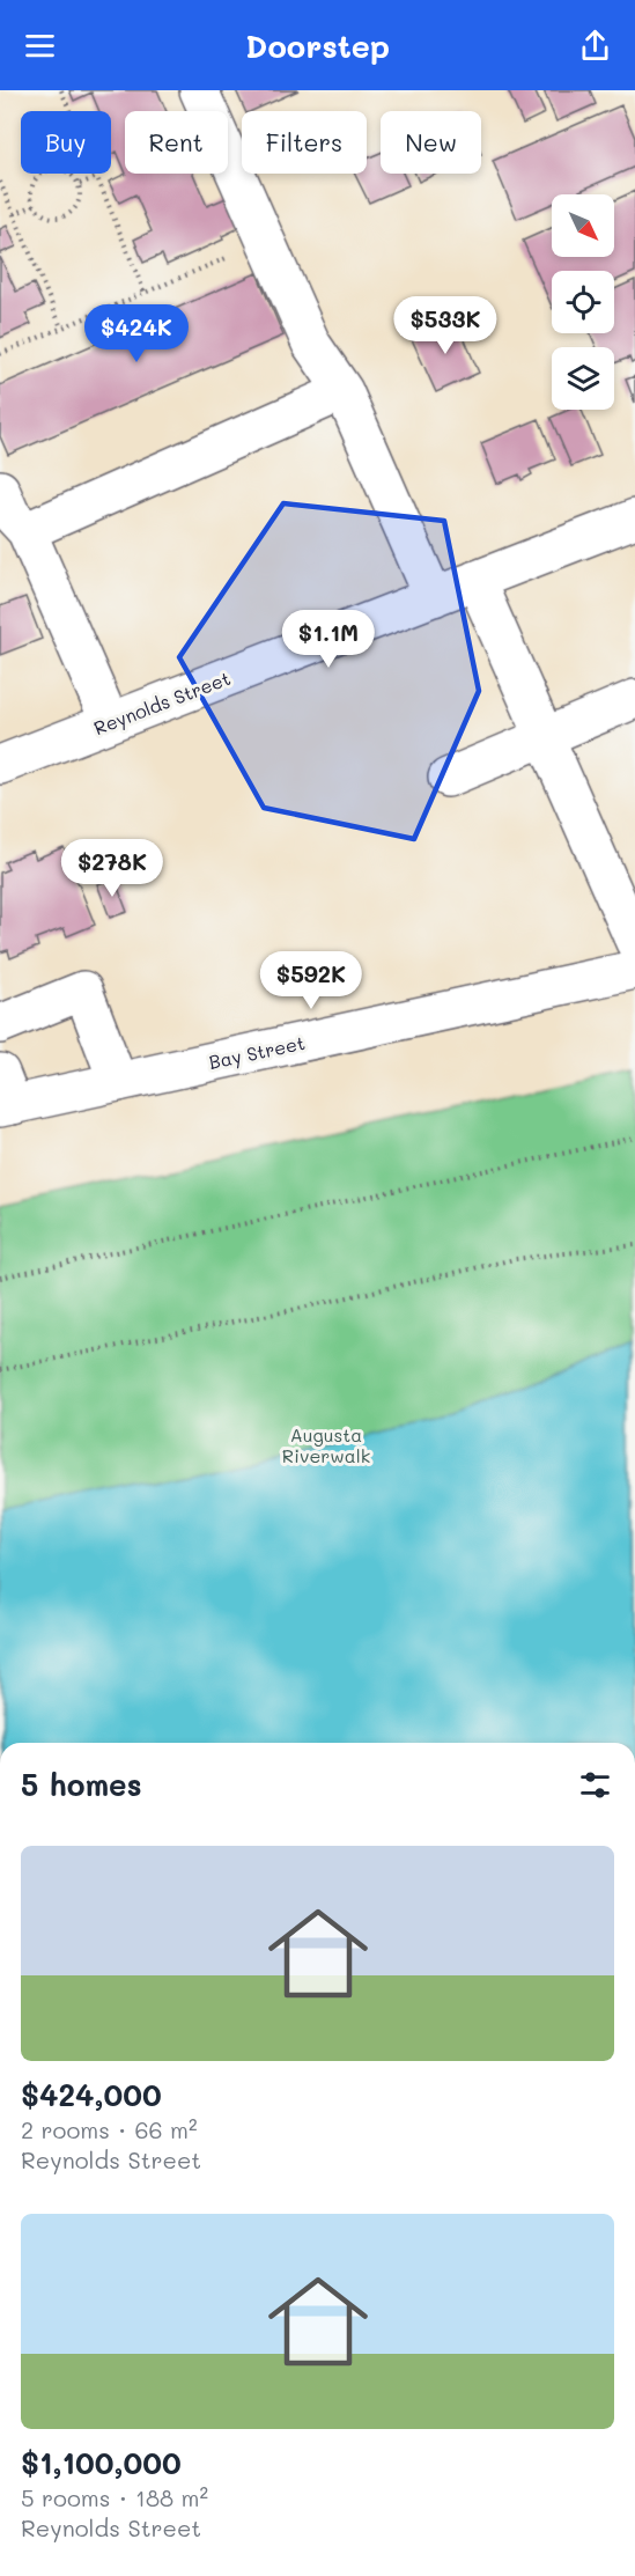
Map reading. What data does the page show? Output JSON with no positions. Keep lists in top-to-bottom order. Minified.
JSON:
{"streets":{"street":["Reynolds Street","Bay Street"]},"parks":["Augusta Riverwalk"],"north":"bottom right","page":{"header":"Doorstep","chip":["Buy","Rent","Filters","New"],"price":["$533K","$424K","$1.1M","$278K","$592K"],"heading":"5 homes","list":[{"name":"$424,000","note":"2 rooms · 66 m² · Reynolds Street"},{"name":"$1,100,000","note":"5 rooms · 188 m² · Reynolds Street"}]}}
